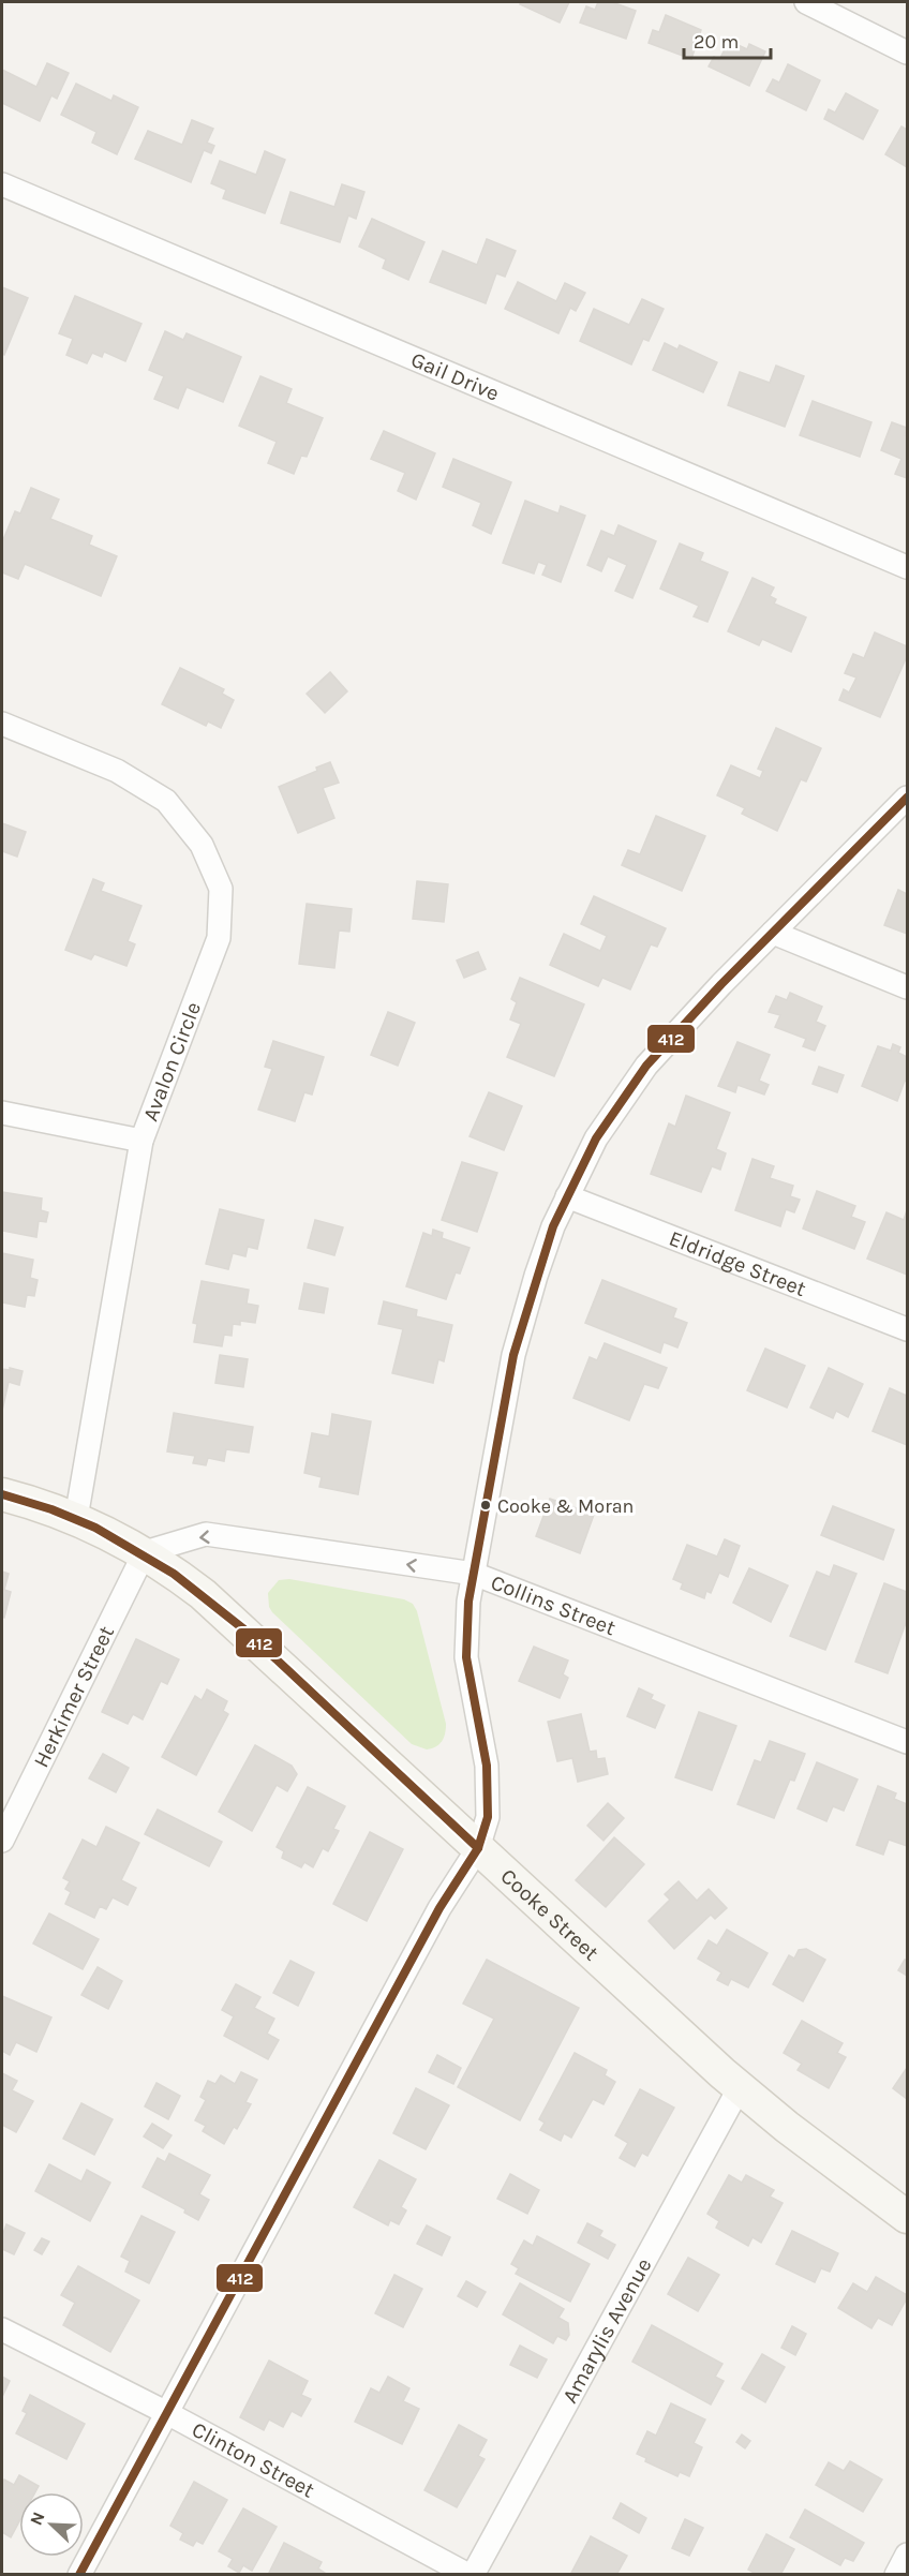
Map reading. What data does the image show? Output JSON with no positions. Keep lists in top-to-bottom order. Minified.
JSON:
{"streets":{"main road":["Cooke Street"],"street":["Gail Drive","Avalon Circle","Eldridge Street","Collins Street","Herkimer Street","Amarylis Avenue","Clinton Street"]},"crossings":[["Avalon Circle","Cooke Street"],["Collins Street","Herkimer Street"],["Collins Street","Cooke Street"],["Herkimer Street","Cooke Street"],["Cooke Street","Amarylis Avenue"],["Amarylis Avenue","Clinton Street"]],"one_way":["Collins Street"],"places":["Cooke & Moran"],"lines":["transit line 412"],"scale_bar":"20 m","north":"top left"}
